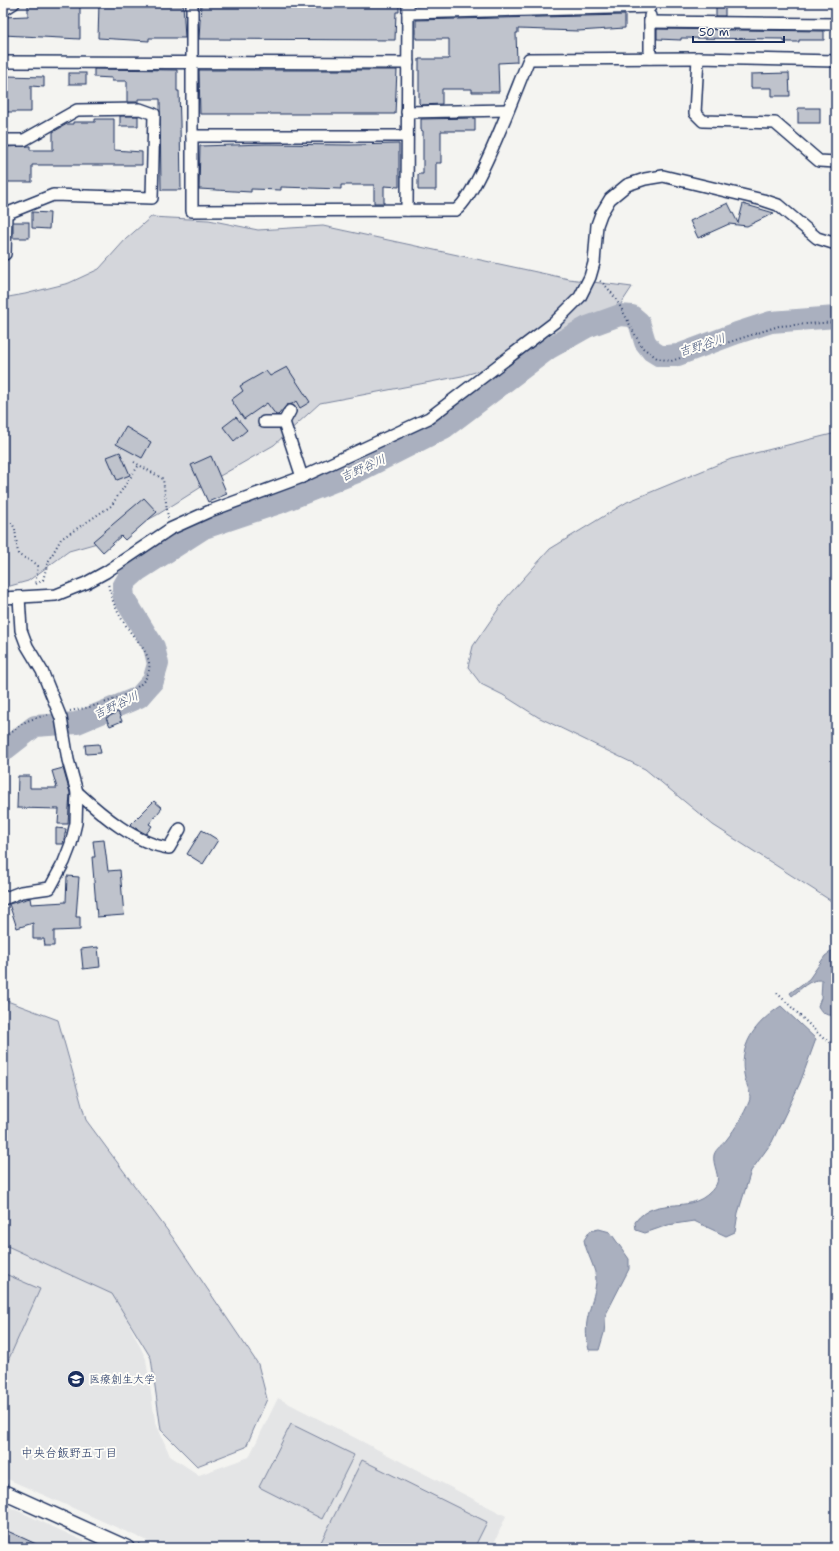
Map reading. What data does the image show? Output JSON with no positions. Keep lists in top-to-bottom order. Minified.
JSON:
{"districts":["中央台飯野五丁目"],"water":["吉野谷川"],"places":{"school or university":["医療創生大学"]},"scale_bar":"50 m"}
